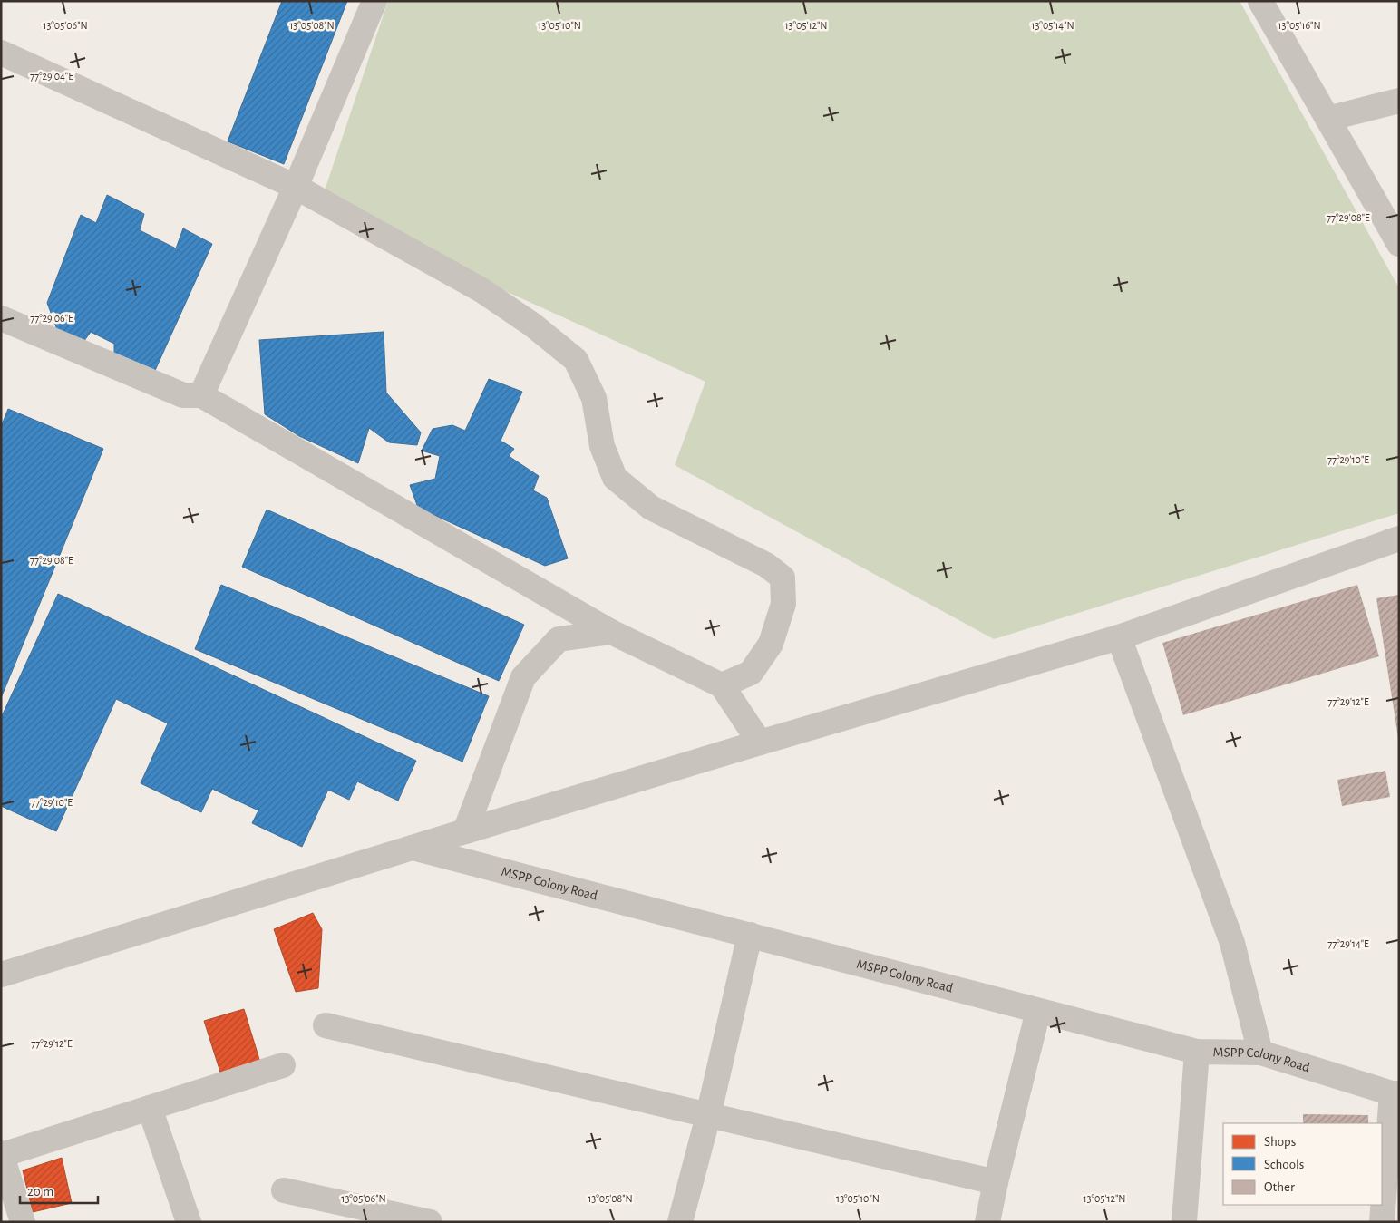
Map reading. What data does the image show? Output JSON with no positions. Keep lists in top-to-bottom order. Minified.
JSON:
{"streets":{"street":["MSPP Colony Road"]},"legend":["Shops","Schools","Other"],"scale_bar":"20 m","coordinates":["13°05'06\"N","13°05'08\"N","13°05'10\"N","13°05'12\"N","13°05'14\"N","13°05'16\"N","77°29'04\"E","77°29'08\"E","77°29'06\"E","77°29'10\"E","77°29'12\"E","77°29'14\"E"]}
